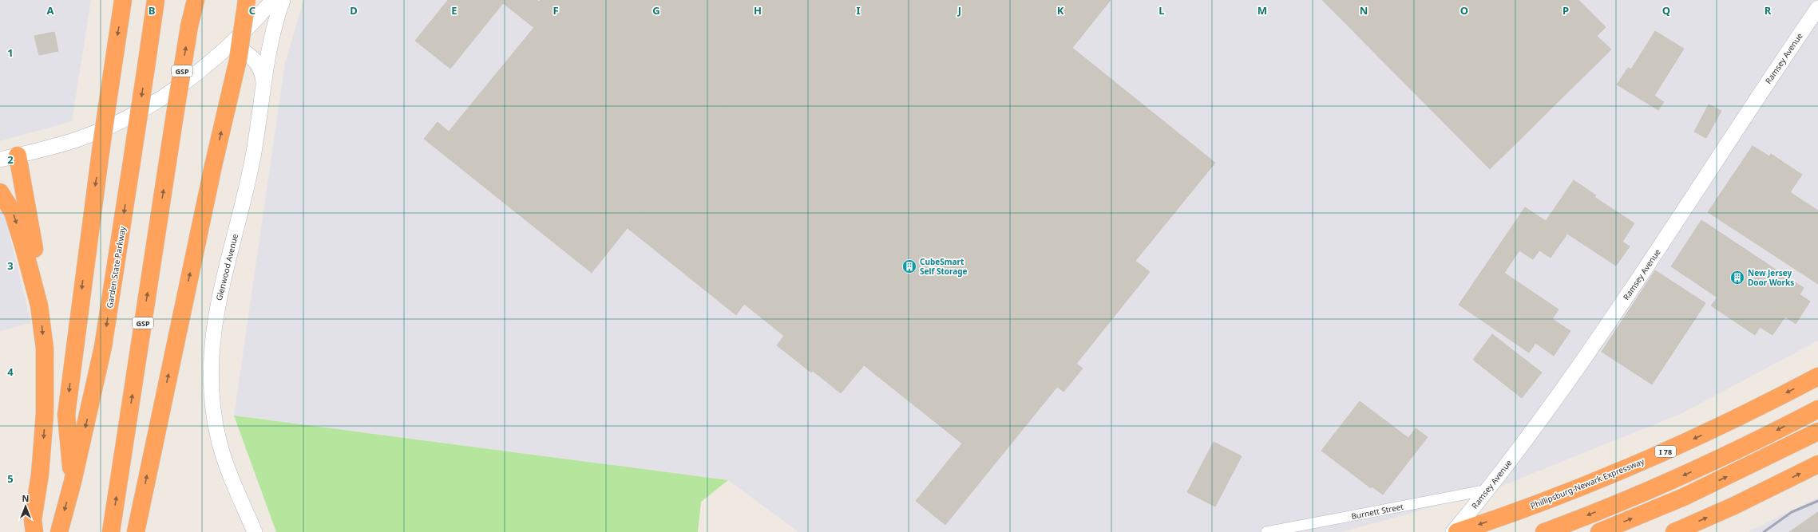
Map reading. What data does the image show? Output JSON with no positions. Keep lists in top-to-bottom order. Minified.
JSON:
{"streets":{"highway":["GSP","Garden State Parkway","I 78","Phillipsburg-Newark Expressway"],"street":["Ramsey Avenue","Glenwood Avenue","Burnett Street"]},"crossings":[["Ramsey Avenue","Burnett Street"]],"places":{"building":["CubeSmart Self Storage","New Jersey Door Works"]},"north":"top","grid":{"columns":["A","B","C","D","E","F","G","H","I","J","K","L","M","N","O","P","Q","R"],"rows":["1","2","3","4","5"]}}
